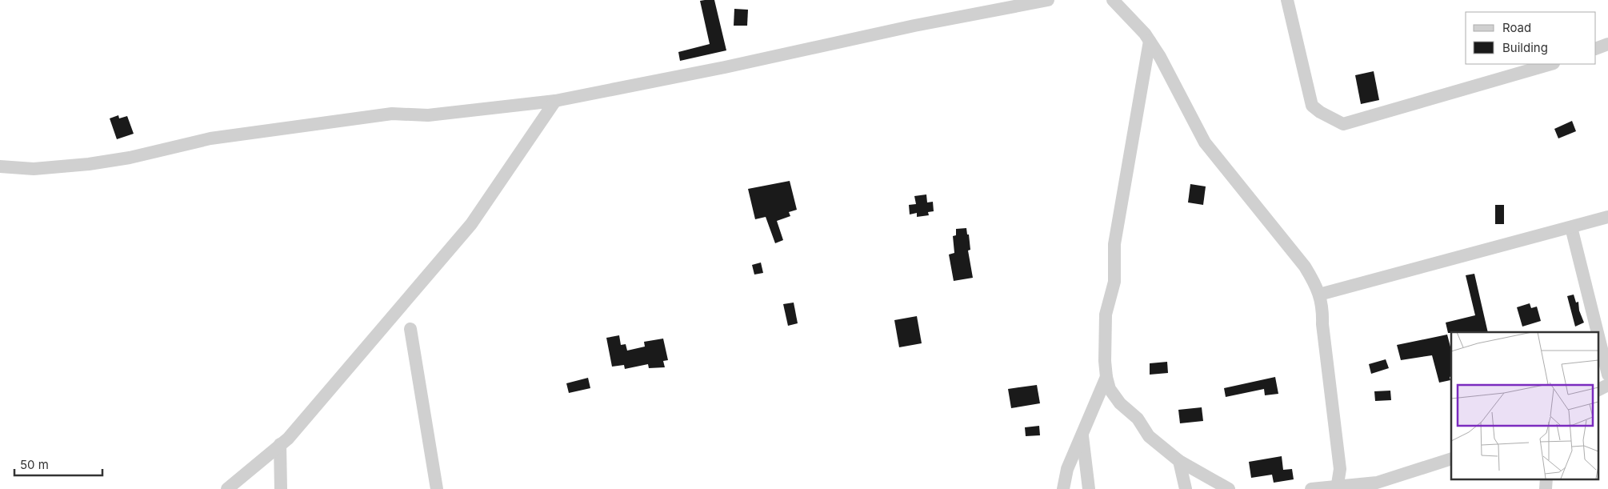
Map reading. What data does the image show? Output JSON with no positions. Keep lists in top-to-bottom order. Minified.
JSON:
{"legend":["Road","Building"],"scale_bar":"50 m"}
